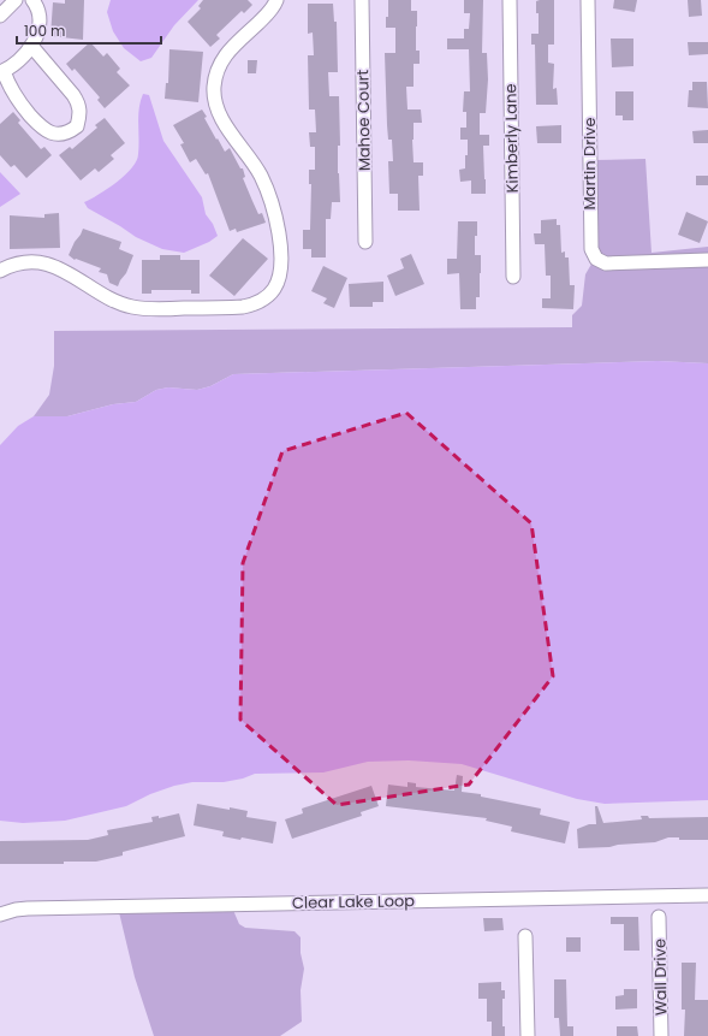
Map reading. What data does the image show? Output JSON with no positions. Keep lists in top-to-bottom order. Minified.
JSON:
{"streets":{"street":["Mahoe Court","Kimberly Lane","Martin Drive","Clear Lake Loop","Wall Drive"]},"scale_bar":"100 m"}
